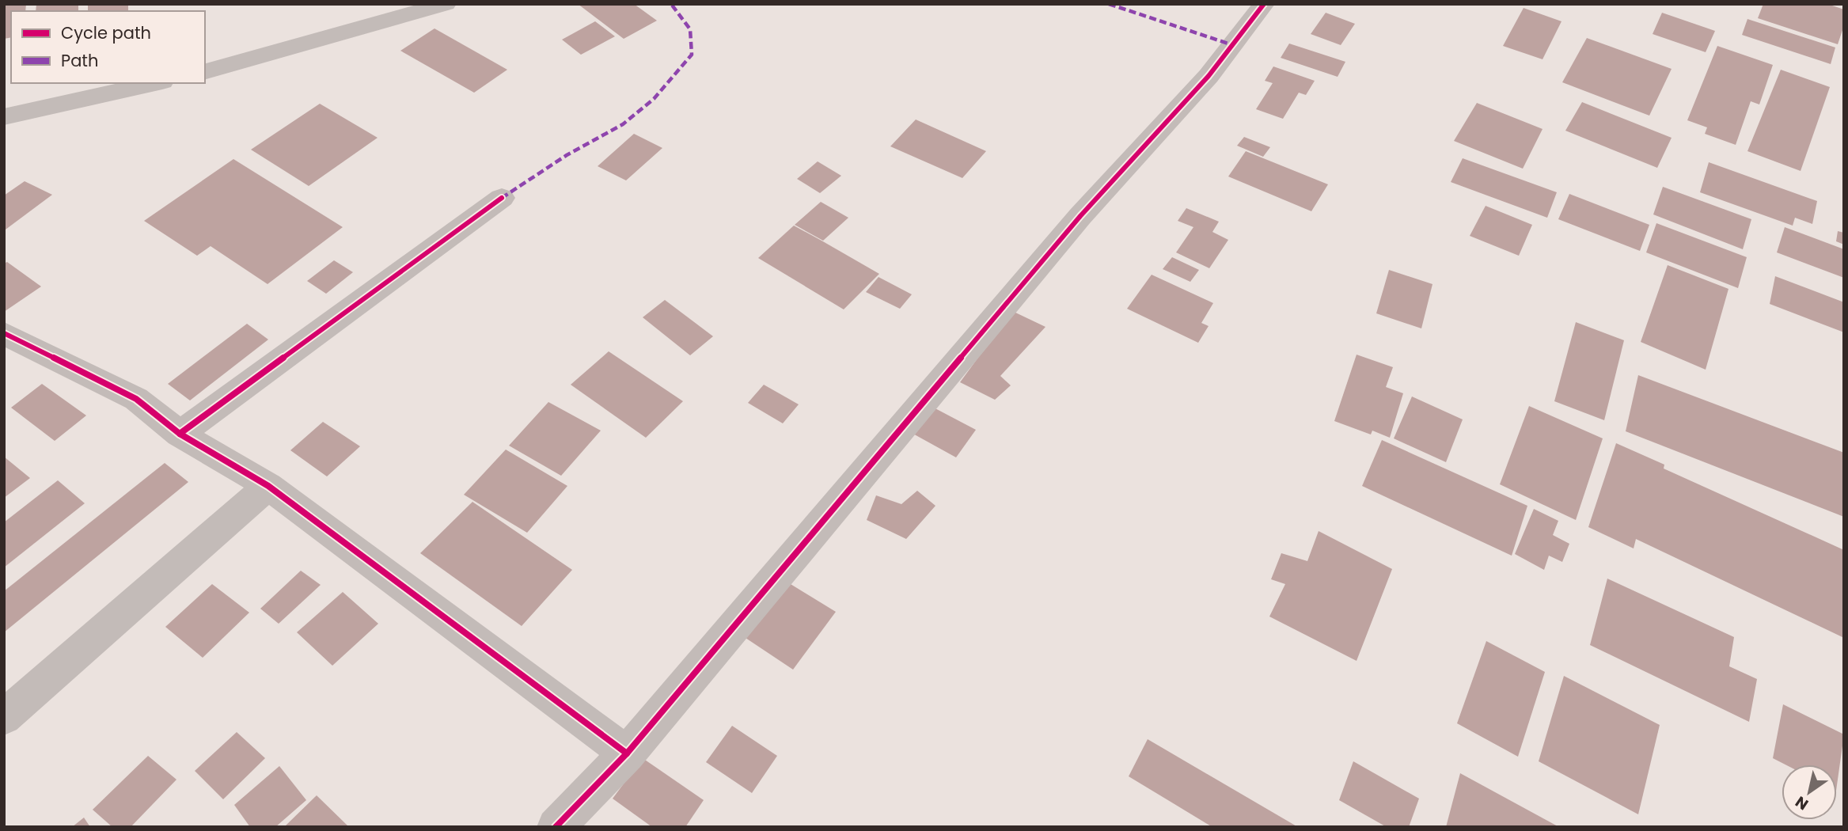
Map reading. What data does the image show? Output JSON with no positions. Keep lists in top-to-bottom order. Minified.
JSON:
{"legend":["Cycle path","Path"],"north":"bottom left"}
